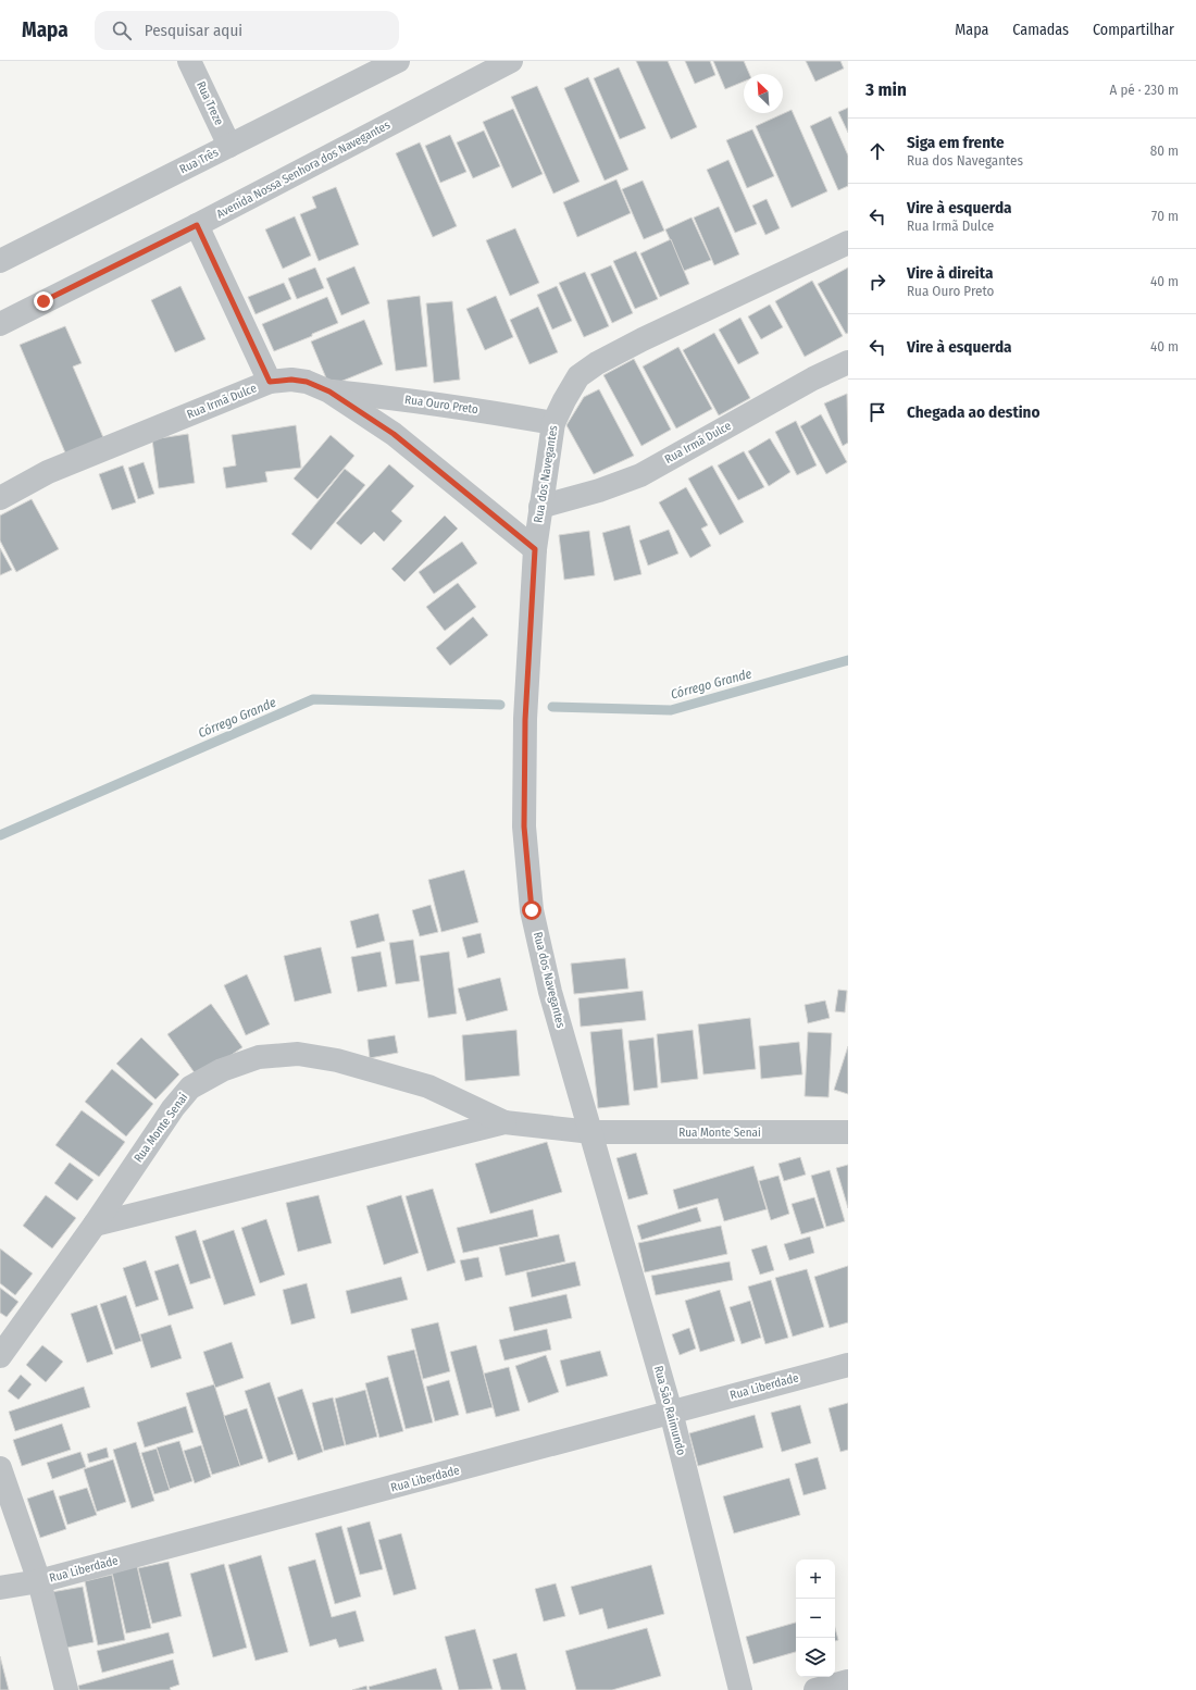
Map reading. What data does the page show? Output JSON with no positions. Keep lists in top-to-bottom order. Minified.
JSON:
{"streets":{"street":["Rua Treze","Rua Três","Avenida Nossa Senhora dos Navegantes","Rua Irmã Dulce","Rua Ouro Preto","Rua dos Navegantes","Rua Monte Senai","Rua Liberdade","Rua São Raimundo"]},"crossings":[["Rua Treze","Rua Três"],["Rua Irmã Dulce","Rua Ouro Preto"],["Rua Irmã Dulce","Rua dos Navegantes"],["Rua Ouro Preto","Rua dos Navegantes"],["Rua dos Navegantes","Rua Monte Senai"],["Rua dos Navegantes","Rua São Raimundo"],["Rua Monte Senai","Rua São Raimundo"],["Rua Liberdade","Rua São Raimundo"]],"water":["Córrego Grande"],"north":"top left","page":{"header":"Mapa","search":"Pesquisar aqui","nav":["Mapa","Camadas","Compartilhar"],"heading":["3 min","A pé · 230 m"],"list":[["Siga em frente","Rua dos Navegantes","80 m"],["Vire à esquerda","Rua Irmã Dulce","70 m"],["Vire à direita","Rua Ouro Preto","40 m"],["Vire à esquerda","40 m"],"Chegada ao destino"],"map_buttons":["+","−"]}}
